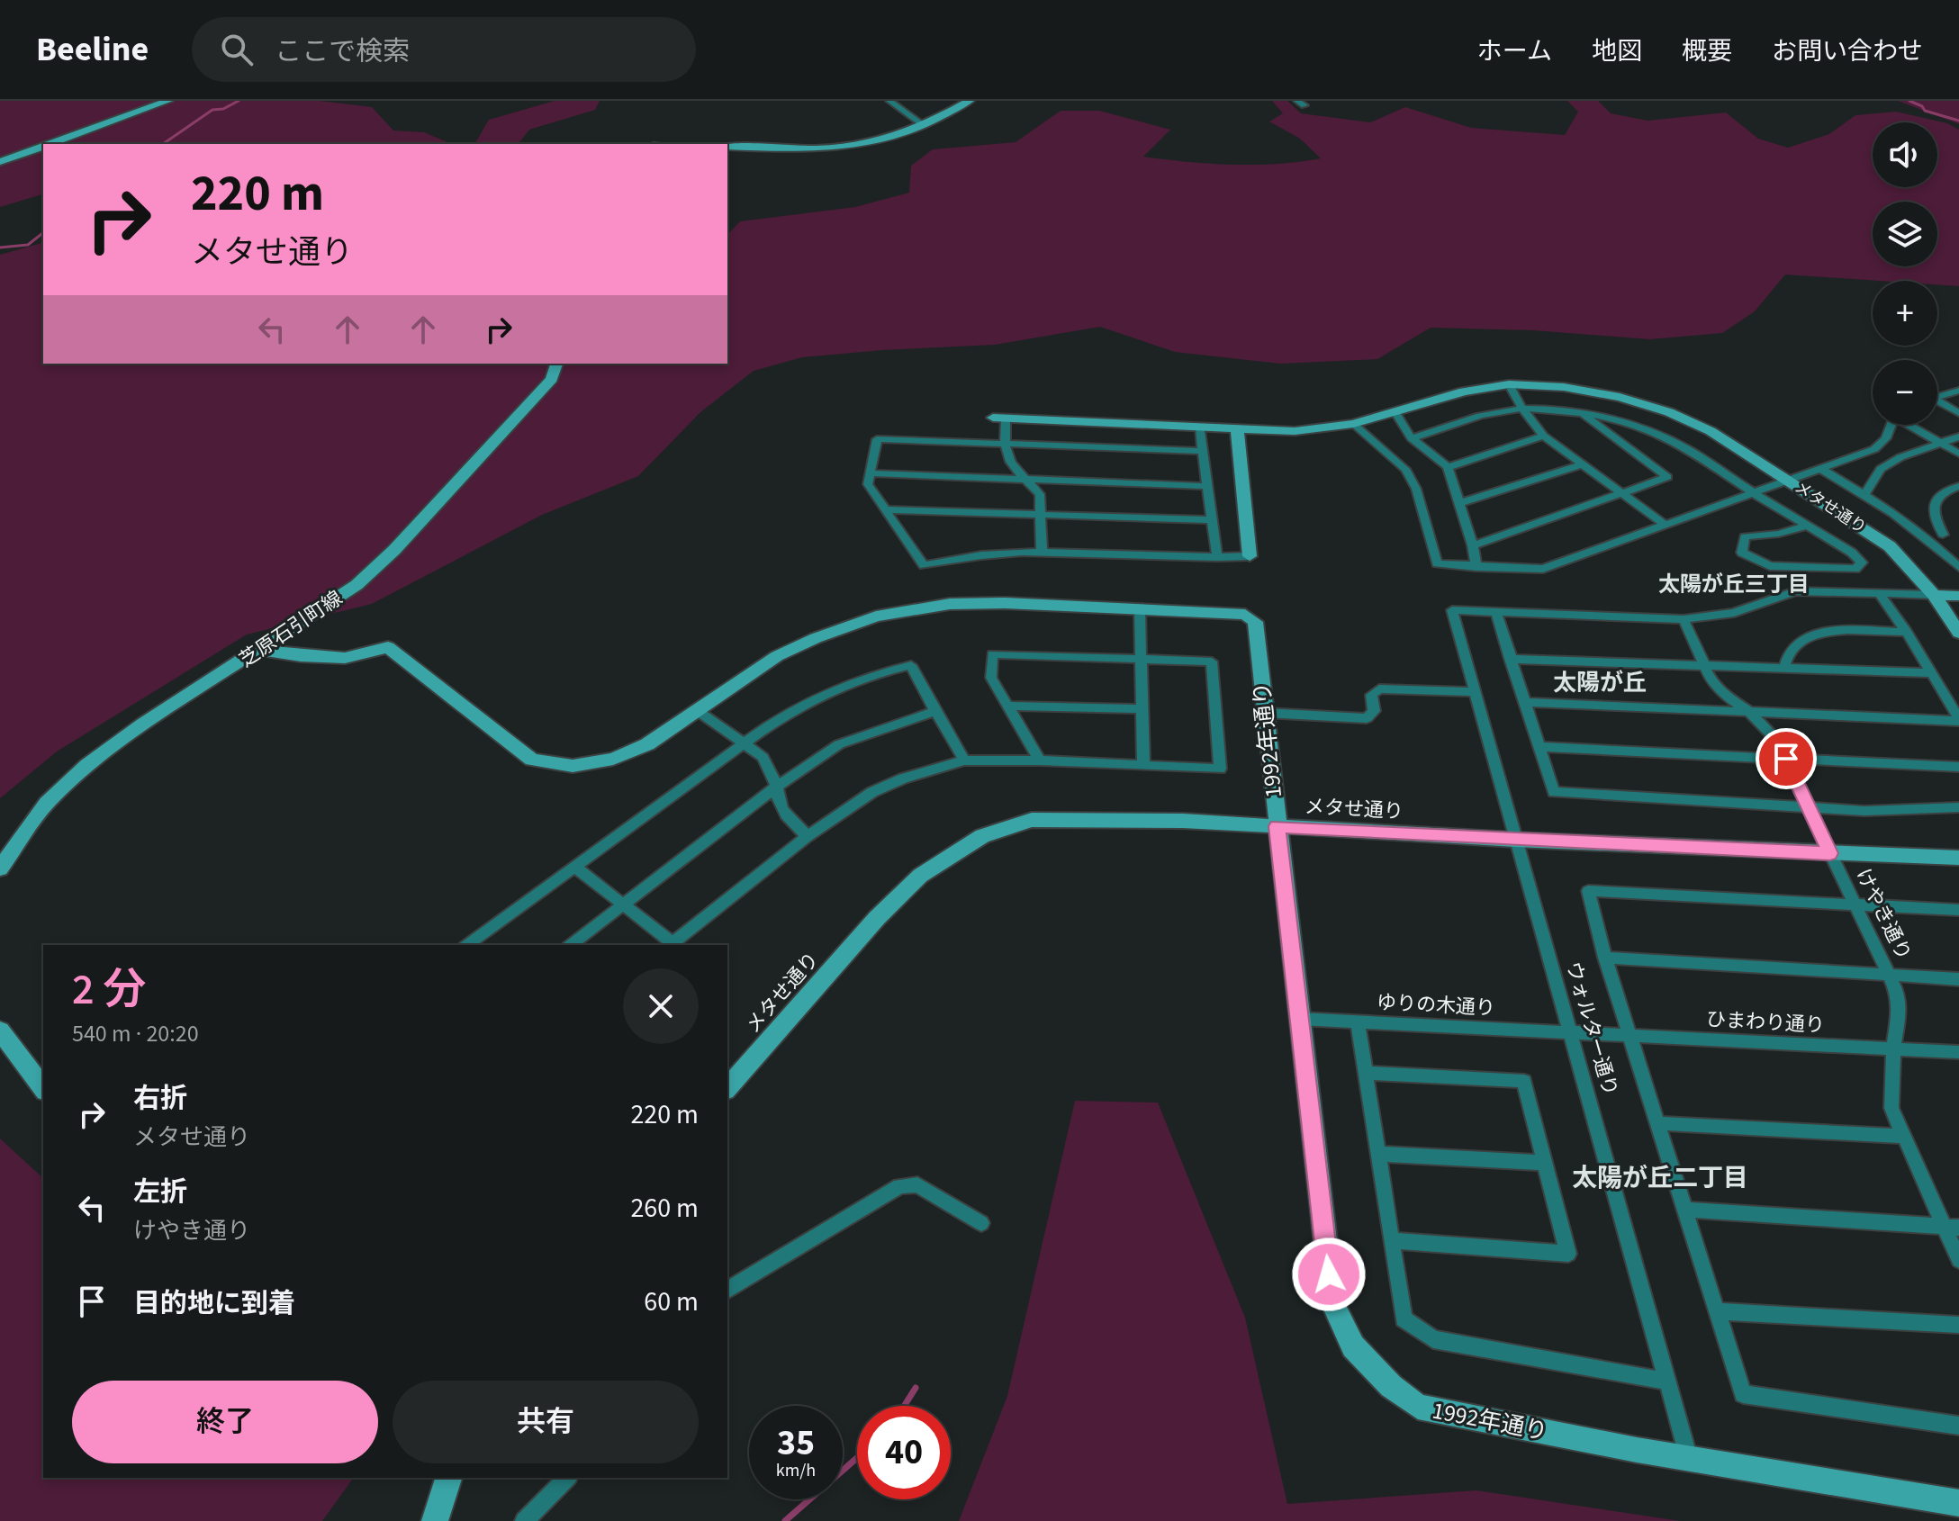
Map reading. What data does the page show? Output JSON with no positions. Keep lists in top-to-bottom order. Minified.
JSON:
{"streets":{"street":["メタせ通り","芝原石引町線","1992年通り","けやき通り","ゆりの木通り","ひまわり通り","ウォルター通り"]},"crossings":[["メタせ通り","1992年通り"],["メタせ通り","けやき通り"],["メタせ通り","ウォルター通り"],["1992年通り","ゆりの木通り"],["1992年通り","ウォルター通り"],["けやき通り","ひまわり通り"],["ゆりの木通り","ひまわり通り"],["ゆりの木通り","ウォルター通り"],["ひまわり通り","ウォルター通り"]],"districts":["太陽が丘三丁目","太陽が丘","太陽が丘二丁目"],"page":{"header":"Beeline","search":"ここで検索","nav":["ホーム","地図","概要","お問い合わせ"],"map_buttons":["+","−"],"turn":["220 m","メタせ通り"],"heading":["2 分","540 m · 20:20"],"list":[{"name":"右折","note":"メタせ通り","value":"220 m"},{"name":"左折","note":"けやき通り","value":"260 m"},{"name":"目的地に到着","value":"60 m"}],"buttons":["終了","共有"],"speed":"35 km/h","limit":"40"}}
